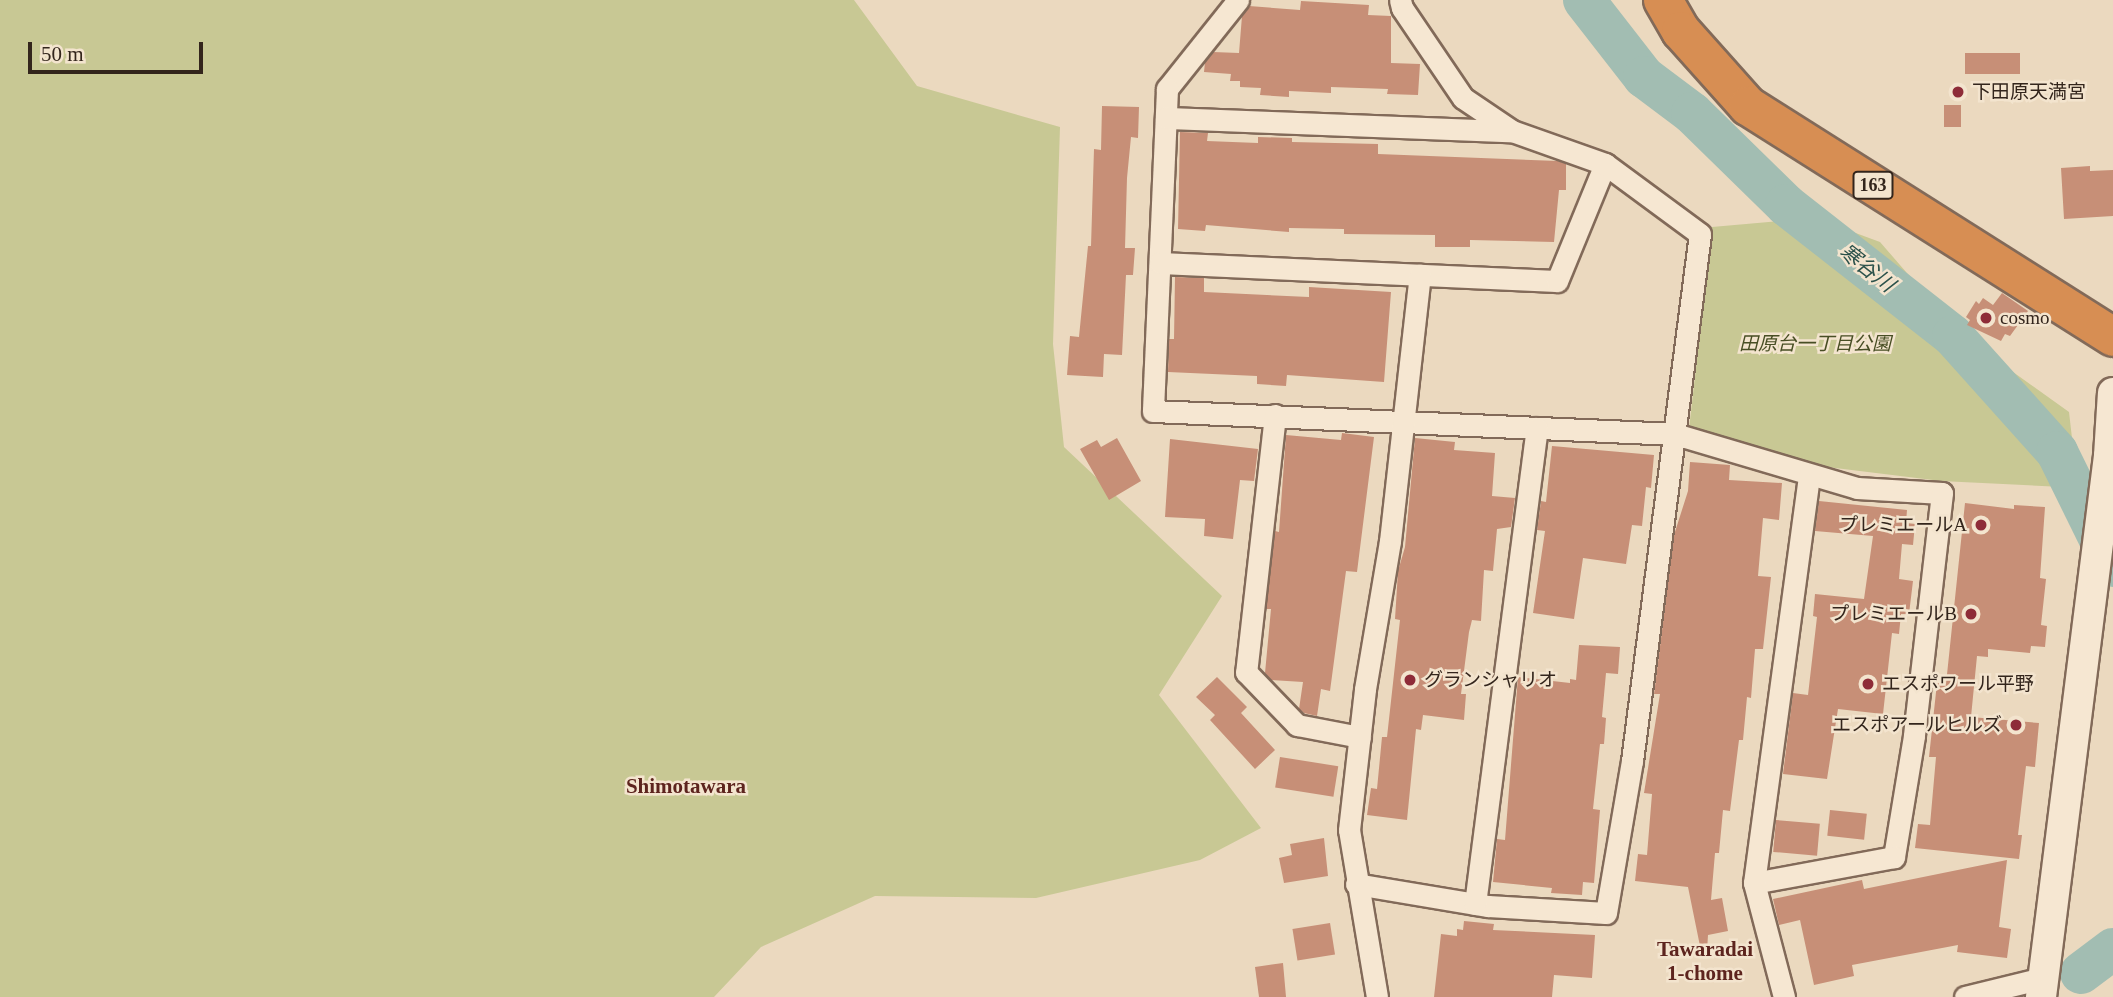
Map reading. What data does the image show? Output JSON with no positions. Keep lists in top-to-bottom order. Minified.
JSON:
{"streets":{"highway":["163"]},"districts":["Shimotawara","Tawaradai 1-chome"],"water":["寒谷川"],"parks":["田原台一丁目公園"],"places":["下田原天満宮","cosmo","プレミエールA","プレミエールB","グランシャリオ","エスポワール平野","エスポアールヒルズ"],"scale_bar":"50 m"}
